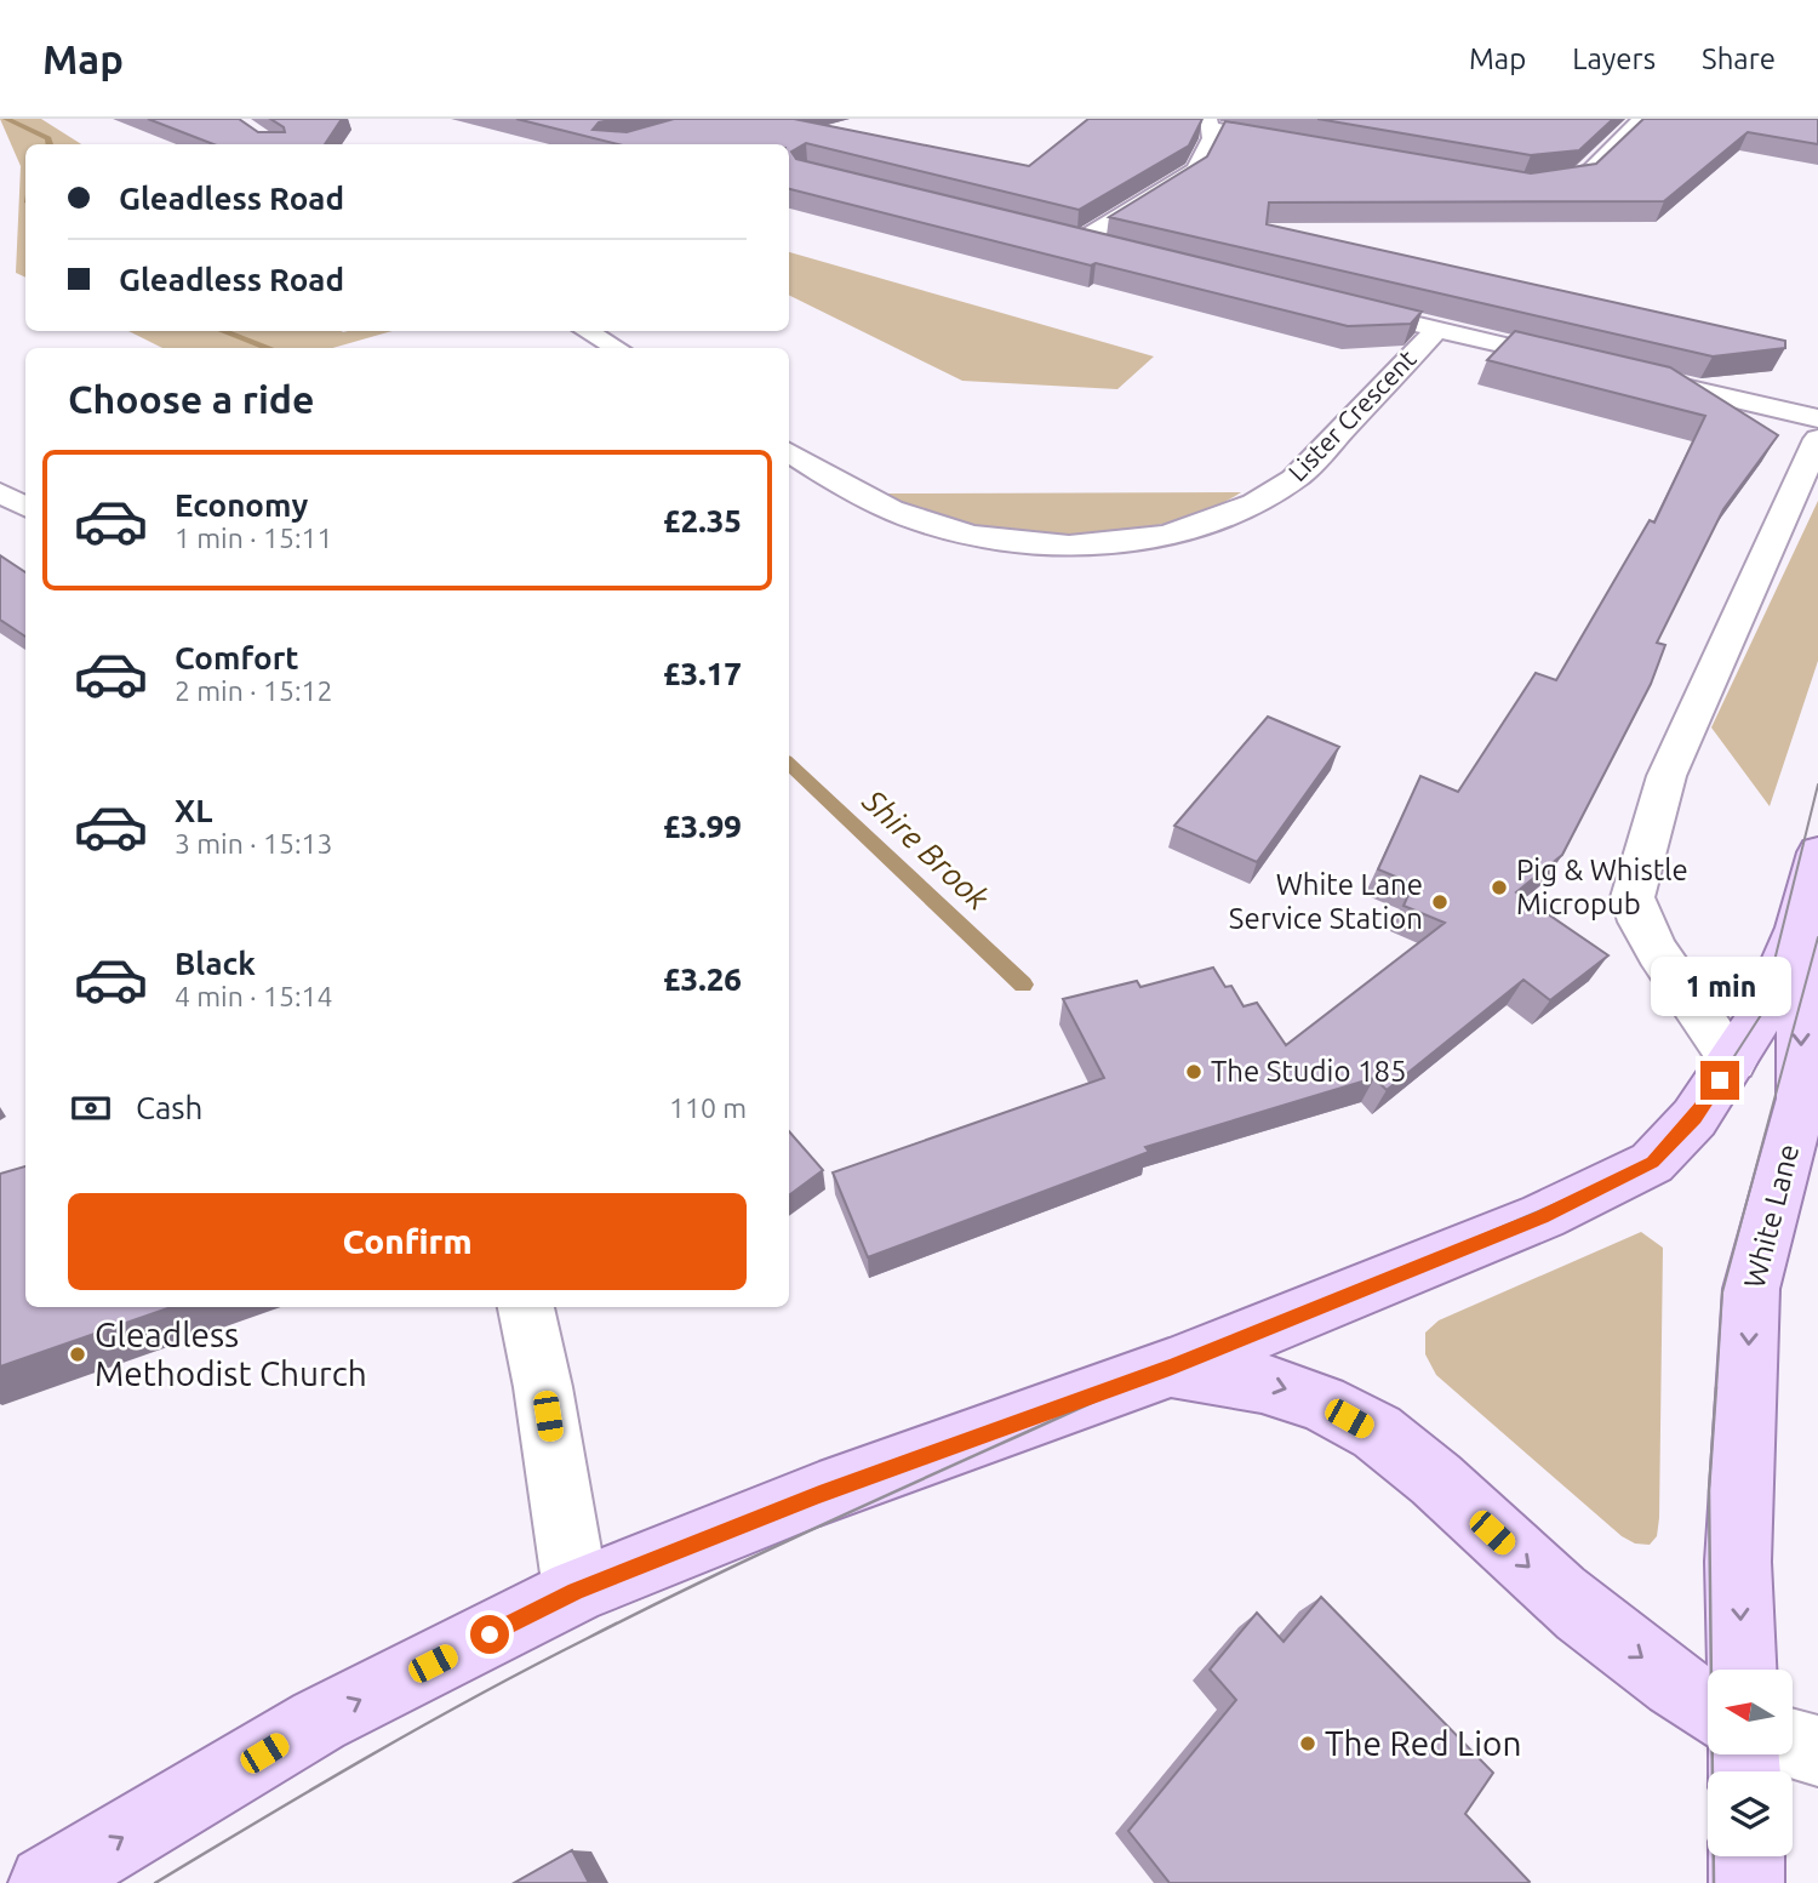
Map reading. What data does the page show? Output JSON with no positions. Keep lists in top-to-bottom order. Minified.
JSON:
{"streets":{"main road":["White Lane"],"street":["Lister Crescent"]},"one_way":["White Lane"],"water":["Shire Brook"],"places":["Pig & Whistle Micropub","White Lane Service Station","The Studio 185","Gleadless Methodist Church","The Red Lion"],"north":"left","page":{"header":"Map","nav":["Map","Layers","Share"],"banner":["Gleadless Road","Gleadless Road"],"heading":"Choose a ride","list":[{"name":"Economy","note":"1 min · 15:11","value":"£2.35"},{"name":"Comfort","note":"2 min · 15:12","value":"£3.17"},{"name":"XL","note":"3 min · 15:13","value":"£3.99"},{"name":"Black","note":"4 min · 15:14","value":"£3.26"}],"bubble":"1 min","pay":["Cash","110 m"],"buttons":"Confirm"}}
